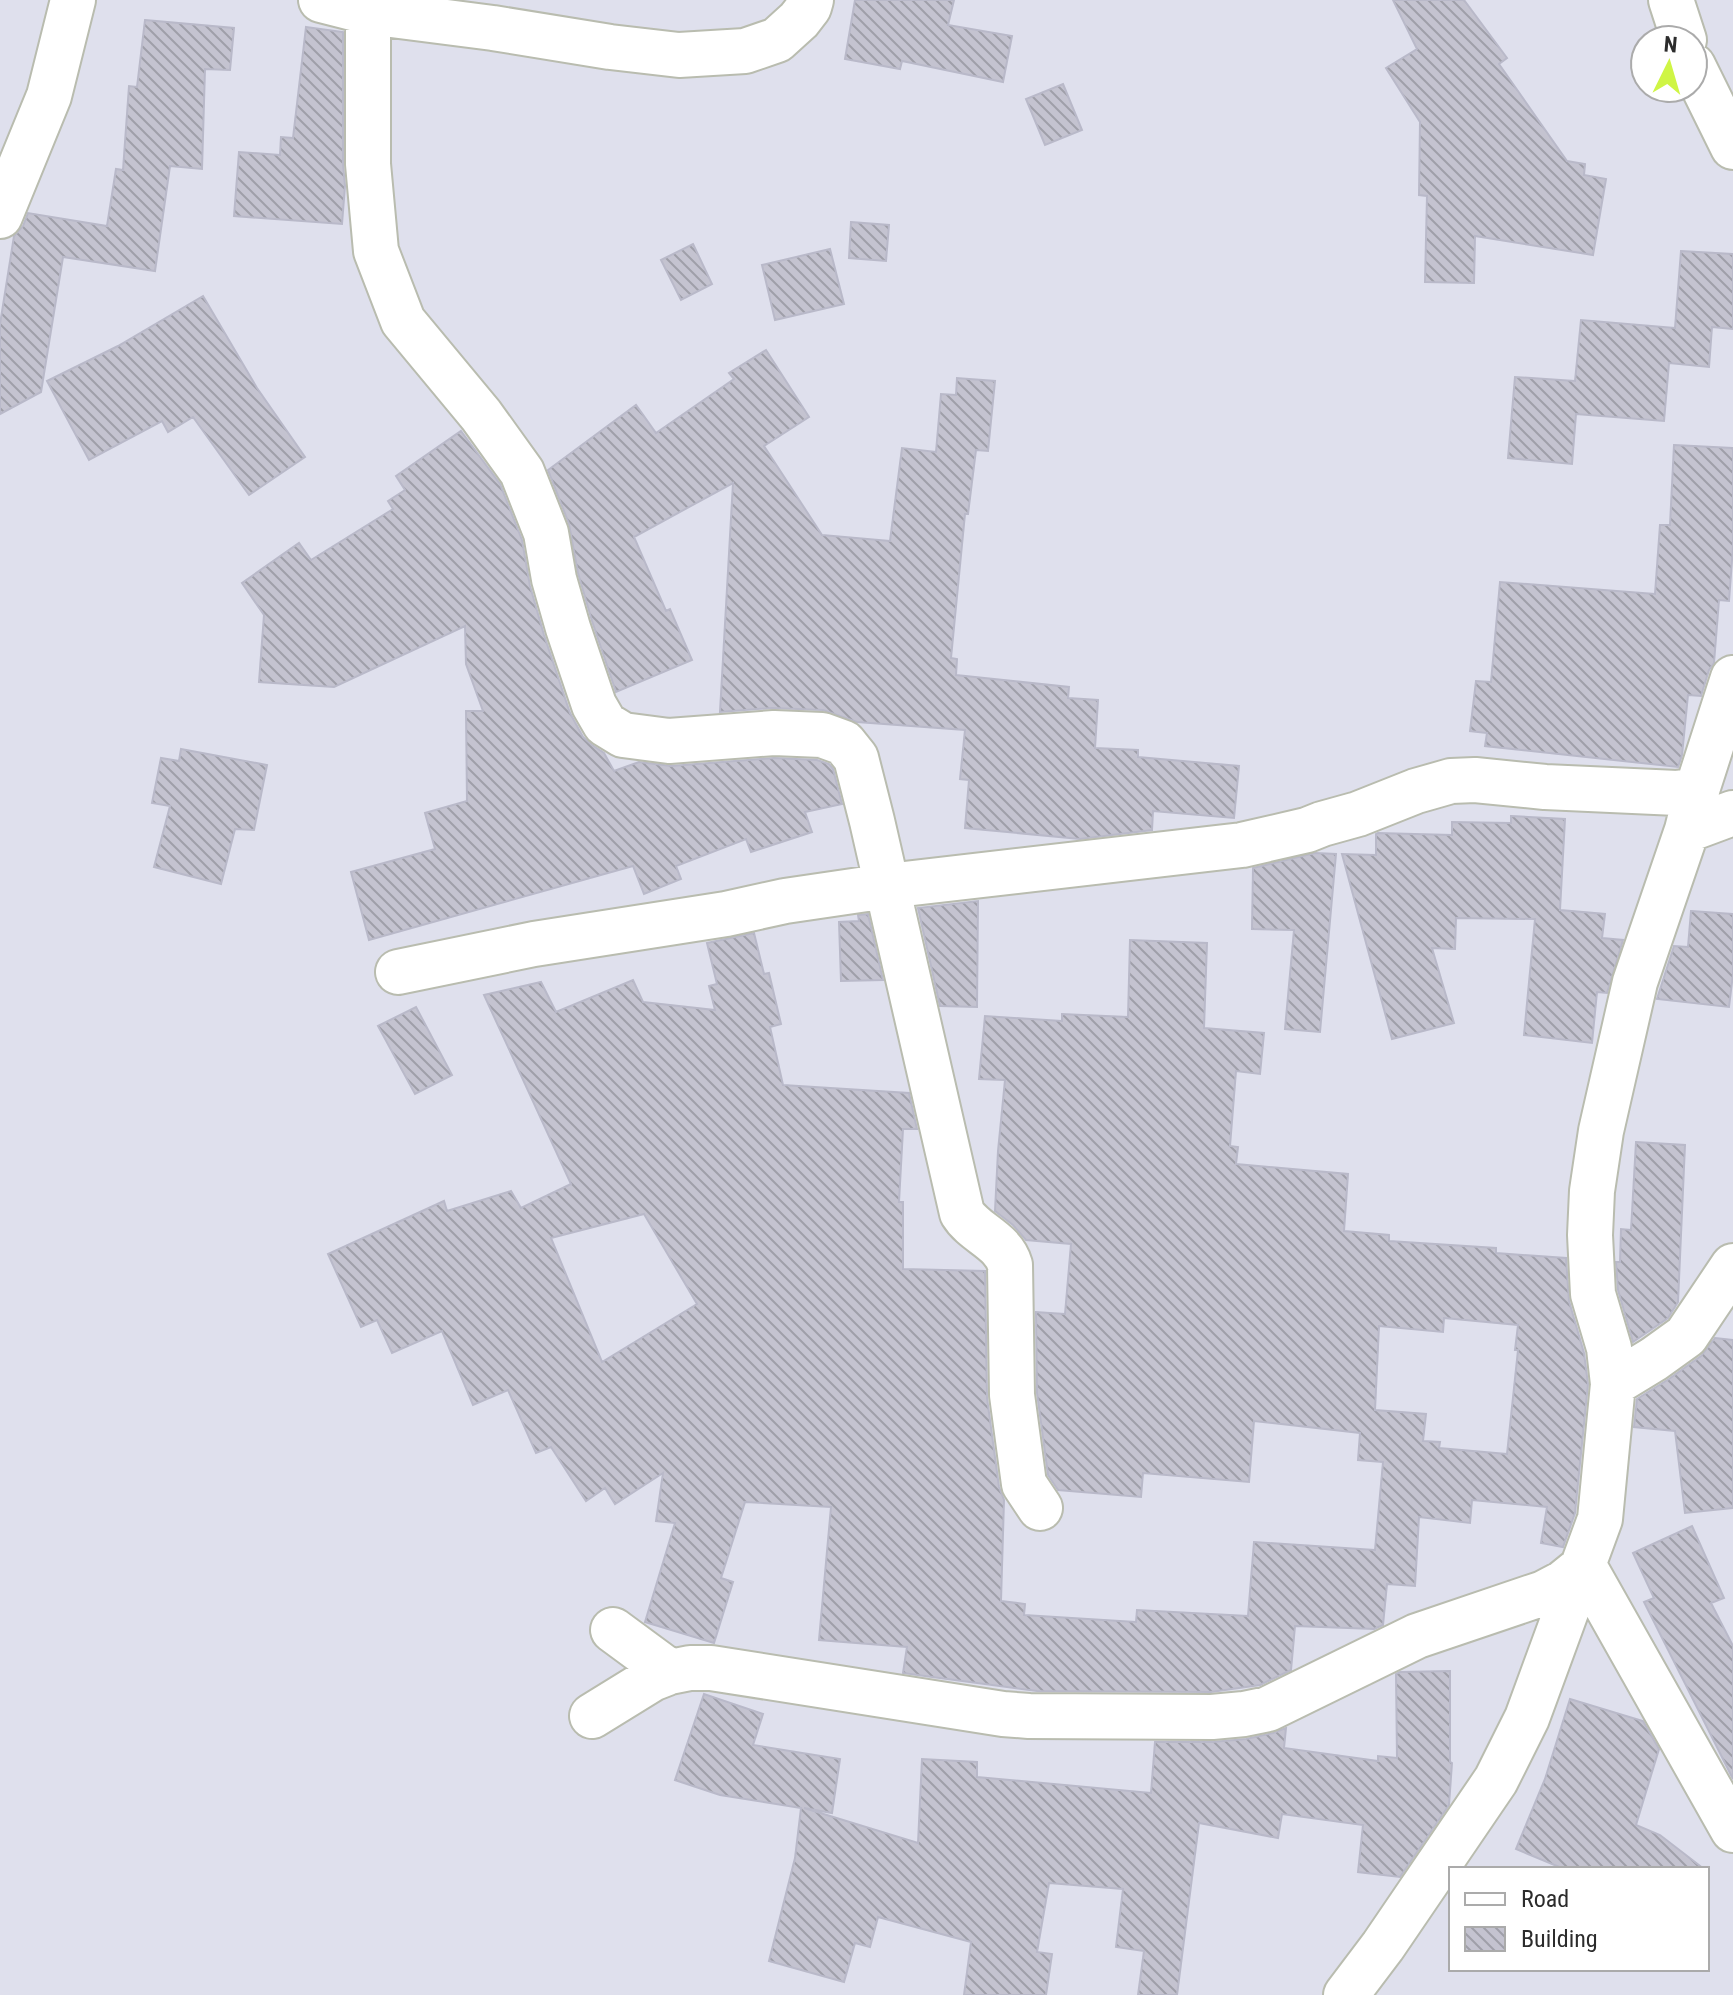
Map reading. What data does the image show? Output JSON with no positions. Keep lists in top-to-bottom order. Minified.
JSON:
{"legend":["Road","Building"],"north":"top"}
